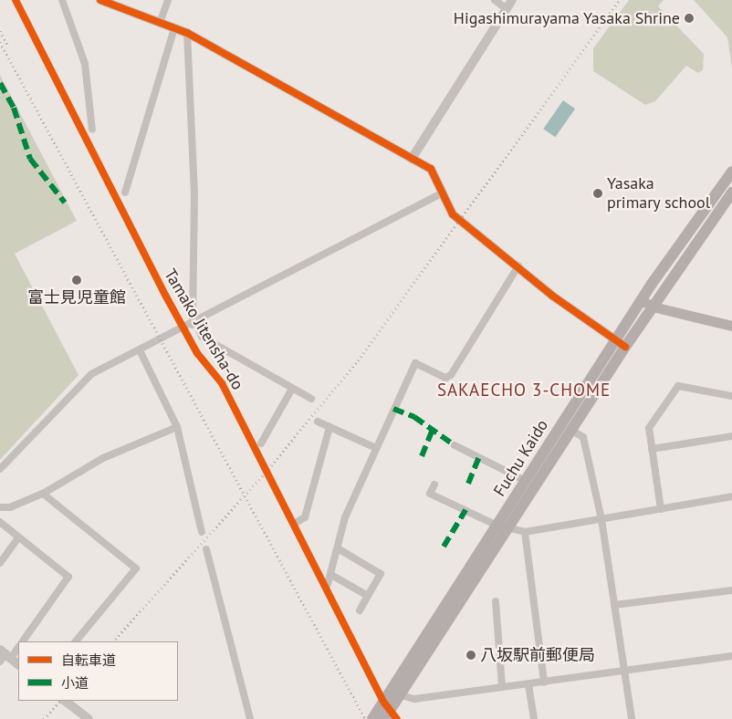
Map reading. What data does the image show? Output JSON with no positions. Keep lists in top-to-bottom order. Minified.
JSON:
{"streets":{"main road":["Fuchu Kaido"],"cycle path":["Tamako Jitensha-do"]},"districts":["SAKAECHO 3-CHOME"],"places":["Higashimurayama Yasaka Shrine","Yasaka primary school","富士見児童館","八坂駅前郵便局"],"legend":["自転車道","小道"]}
